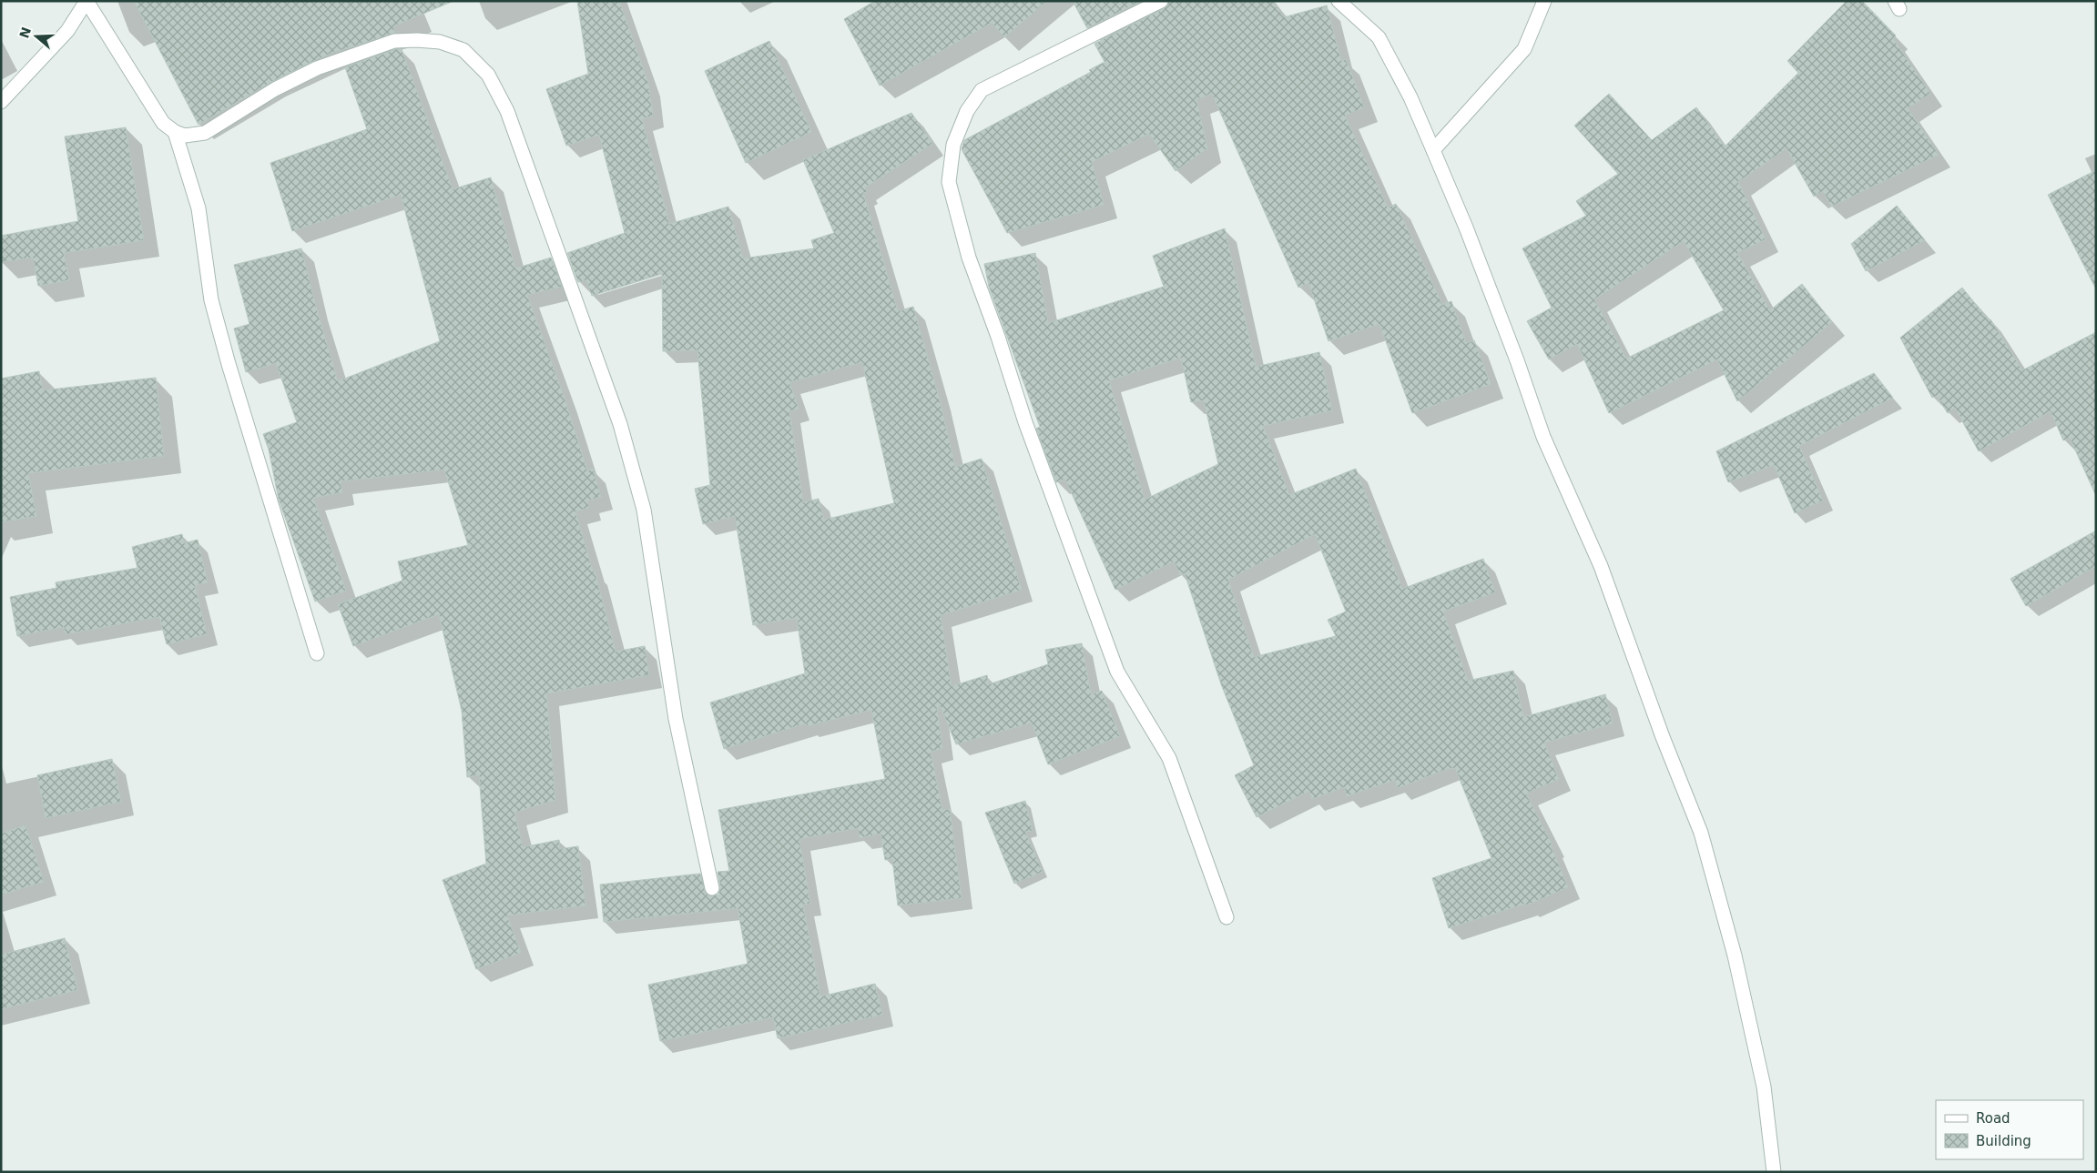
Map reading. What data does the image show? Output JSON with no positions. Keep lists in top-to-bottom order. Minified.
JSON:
{"legend":["Road","Building"],"north":"left"}
